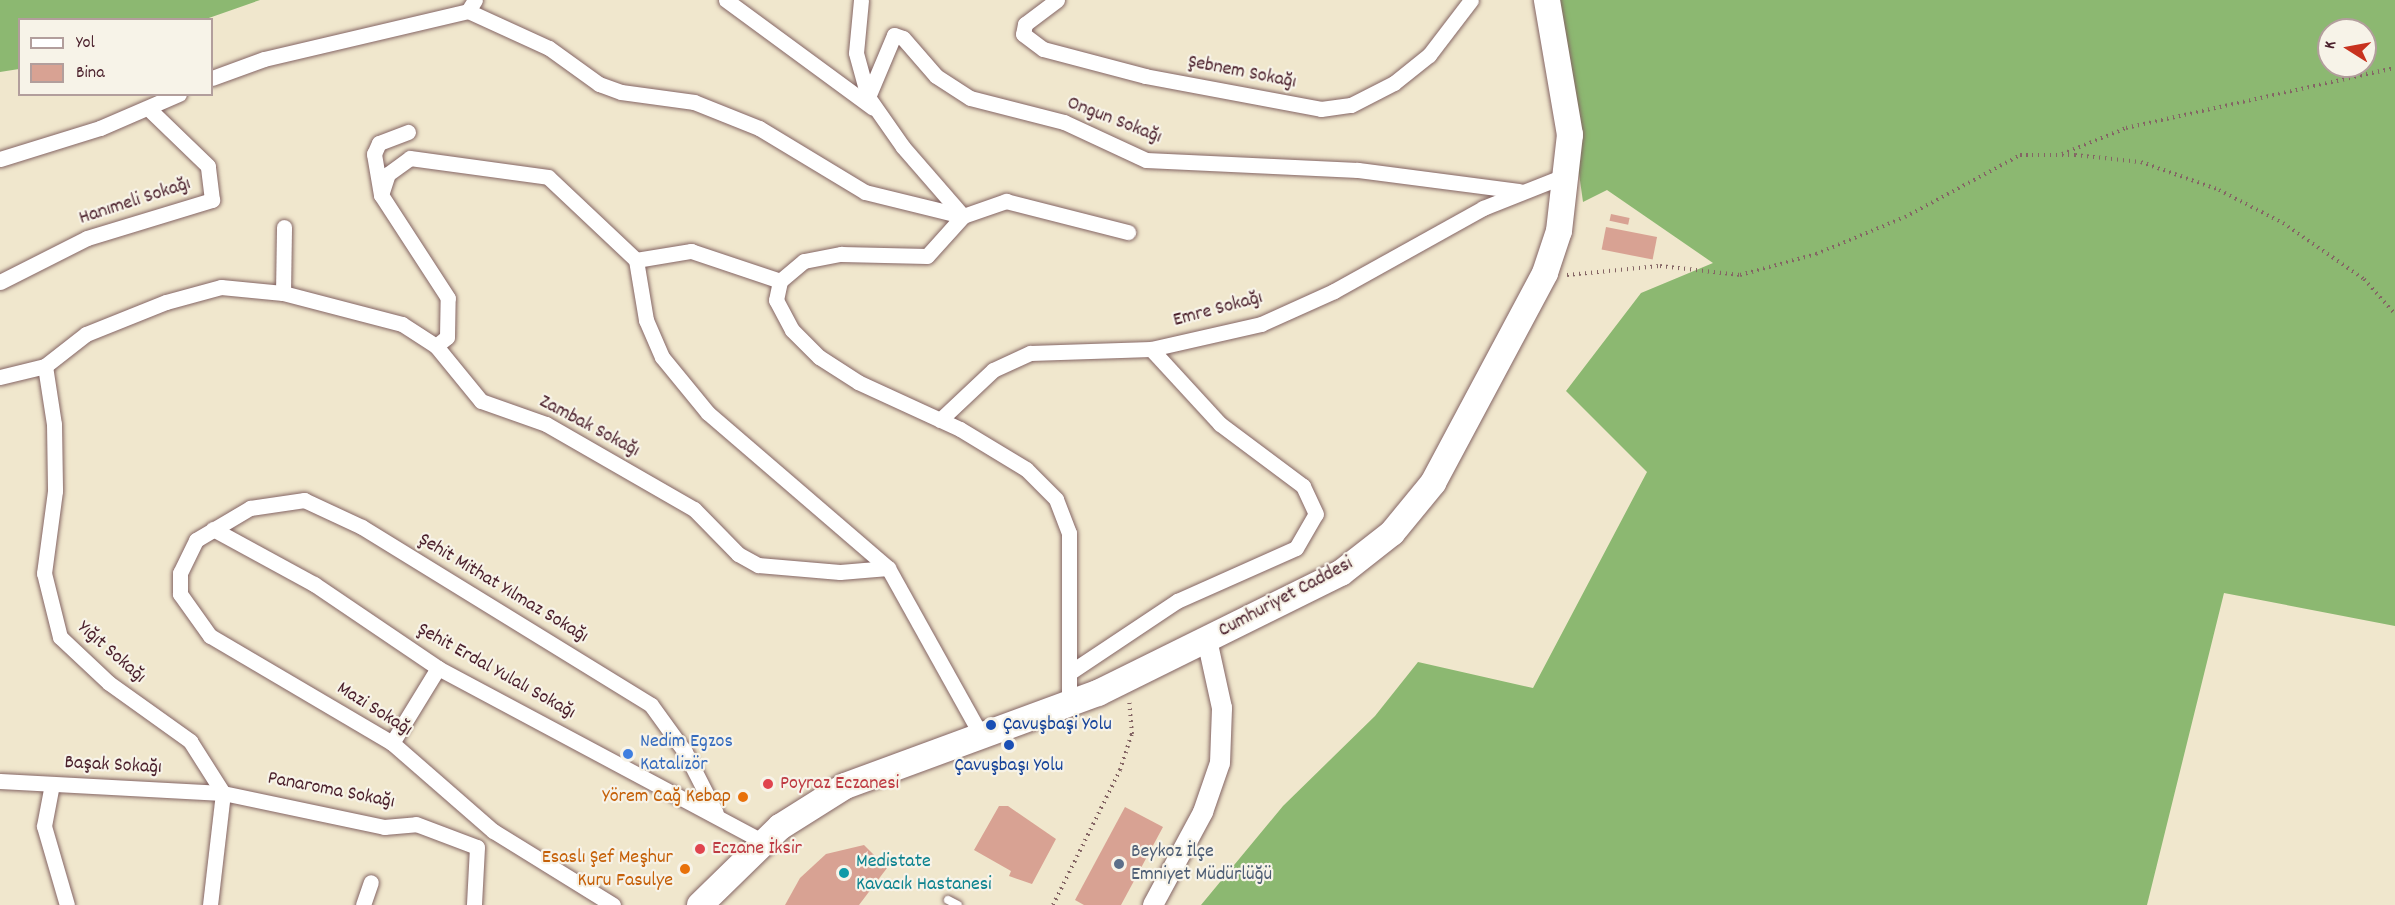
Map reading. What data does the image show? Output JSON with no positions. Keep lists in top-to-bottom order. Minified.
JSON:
{"streets":{"main road":["Cumhuriyet Caddesi"],"street":["Şebnem Sokağı","Ongun Sokağı","Hanımeli Sokağı","Emre Sokağı","Zambak Sokağı","Şehit Mithat Yılmaz Sokağı","Yığıt Sokağı","Şehit Erdal Yulalı Sokağı","Mazi Sokağı","Başak Sokağı","Panaroma Sokağı"]},"crossings":[["Ongun Sokağı","Emre Sokağı"],["Emre Sokağı","Cumhuriyet Caddesi"],["Zambak Sokağı","Yığıt Sokağı"],["Şehit Mithat Yılmaz Sokağı","Şehit Erdal Yulalı Sokağı"],["Şehit Mithat Yılmaz Sokağı","Mazi Sokağı"],["Cumhuriyet Caddesi","Şehit Erdal Yulalı Sokağı"],["Yığıt Sokağı","Başak Sokağı"],["Yığıt Sokağı","Panaroma Sokağı"],["Şehit Erdal Yulalı Sokağı","Mazi Sokağı"],["Başak Sokağı","Panaroma Sokağı"]],"places":["Çavuşbaşi Yolu","Çavuşbaşı Yolu","Nedim Egzos Katalizör","Poyraz Eczanesi","Yörem Cağ Kebap","Eczane İksir","Beykoz İlçe Emniyet Müdürlüğü","Esaslı Şef Meşhur Kuru Fasulye","Medistate Kavacık Hastanesi"],"legend":["Yol","Bina"],"north":"left"}
